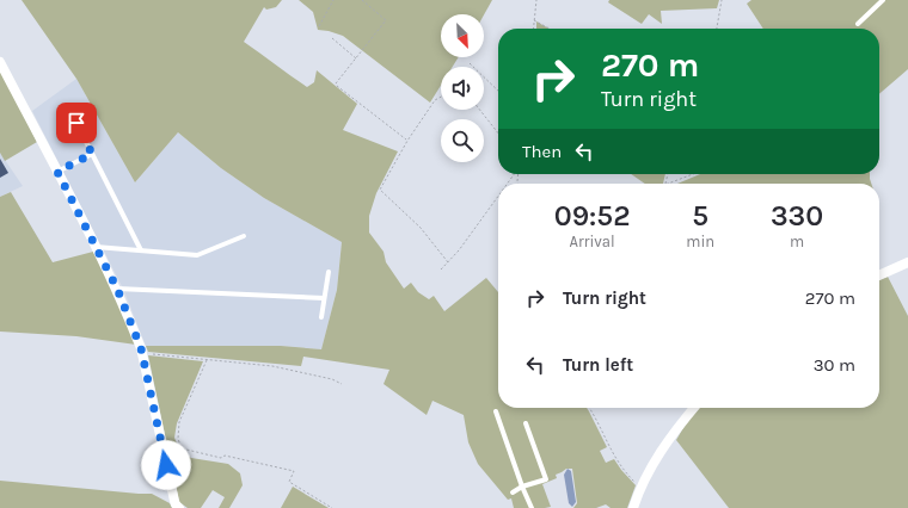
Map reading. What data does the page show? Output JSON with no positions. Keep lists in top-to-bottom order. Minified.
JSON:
{"north":"bottom right","page":{"turn":["270 m","Turn right"],"then":"Then","eta":["09:52","Arrival","5","min","330","m"],"list":[{"name":"Turn right","value":"270 m"},{"name":"Turn left","value":"30 m"}]}}
